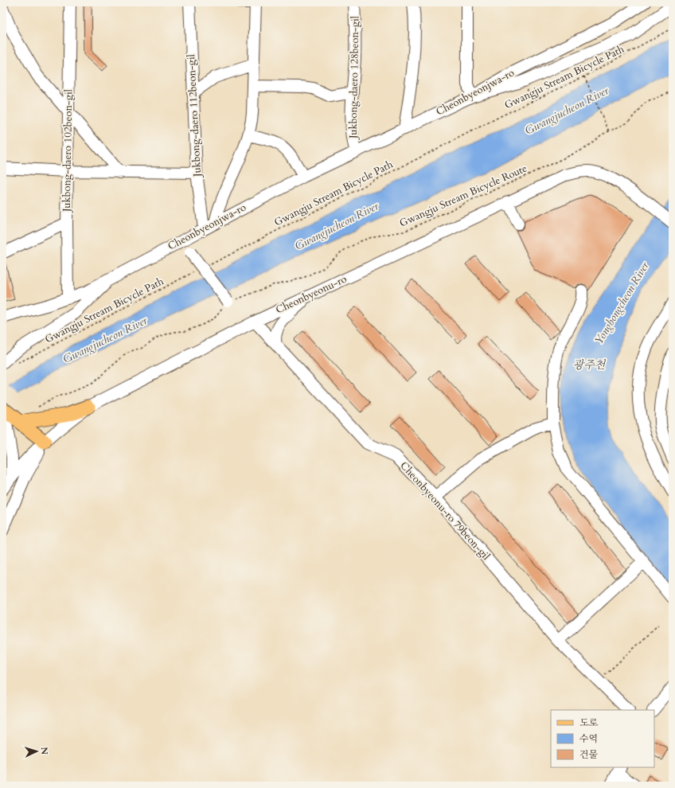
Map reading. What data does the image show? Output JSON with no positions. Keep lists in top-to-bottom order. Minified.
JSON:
{"streets":{"street":["Jukbong-daero 128beon-gil","Cheonbyeonjwa-ro","Jukbong-daero 112beon-gil","Jukbong-daero 102beon-gil","Cheonbyeonu-ro","Cheonbyeonu-ro 79beon-gil"],"path":["Gwangju Stream Bicycle Path","Gwangju Stream Bicycle Route"]},"crossings":[["Jukbong-daero 128beon-gil","Cheonbyeonjwa-ro"],["Cheonbyeonjwa-ro","Jukbong-daero 112beon-gil"],["Cheonbyeonjwa-ro","Jukbong-daero 102beon-gil"],["Cheonbyeonu-ro","Cheonbyeonu-ro 79beon-gil"]],"water":["Gwangjucheon River","Yongbongcheon River","광주천"],"legend":["도로","수역","건물"],"north":"right"}
